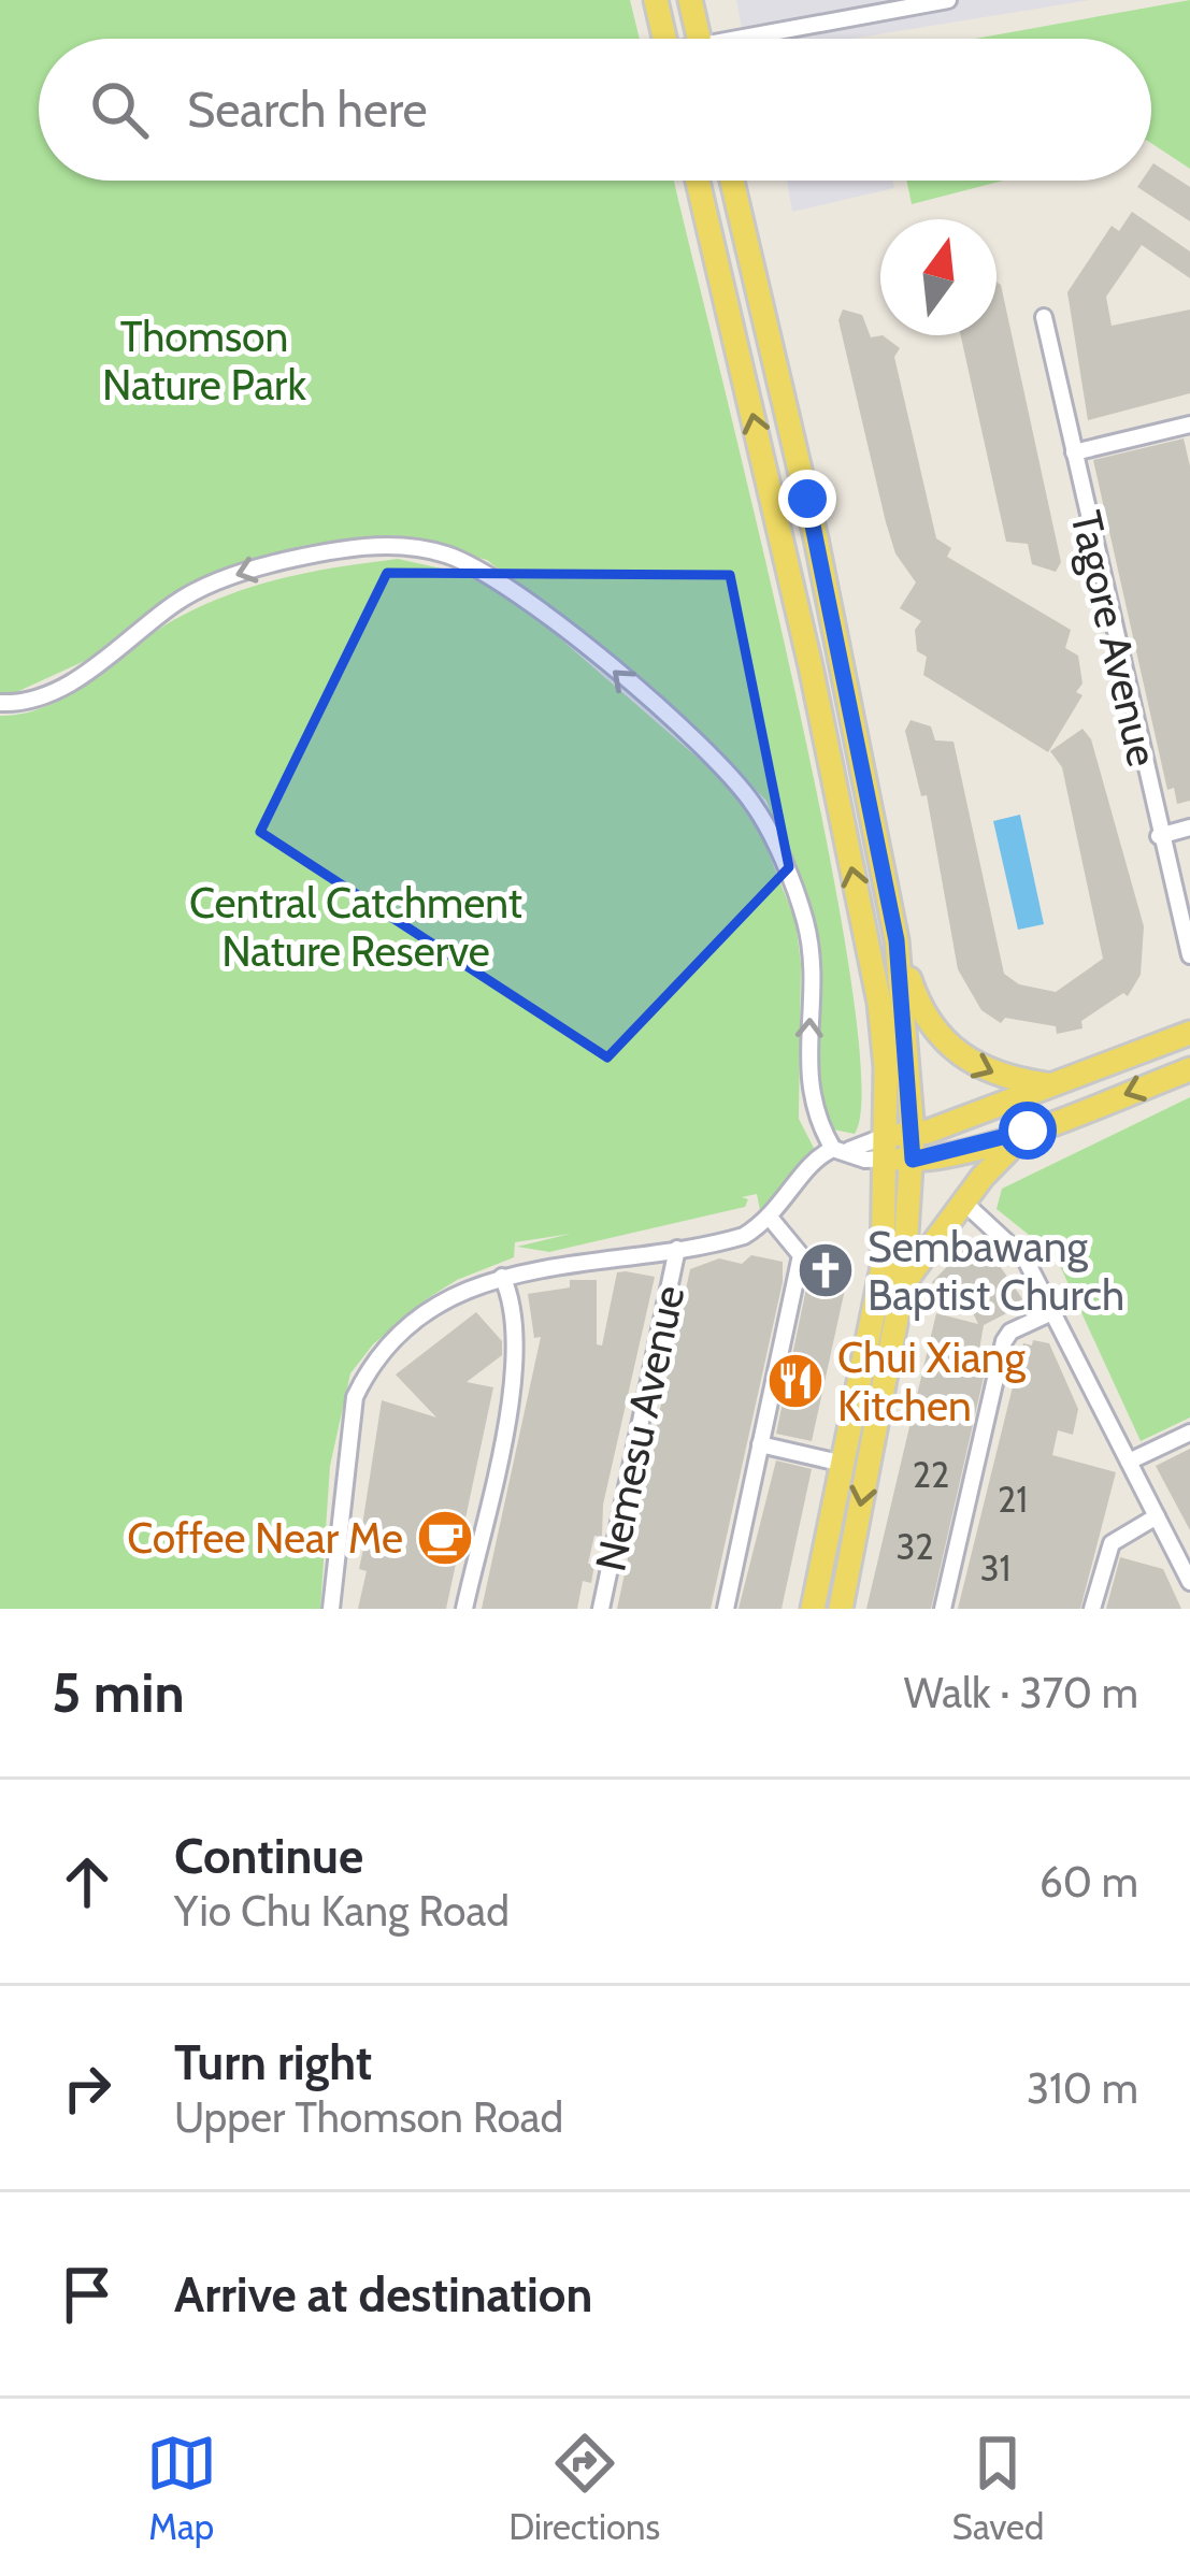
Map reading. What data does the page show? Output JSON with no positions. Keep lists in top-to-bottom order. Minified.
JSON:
{"streets":{"street":["Tagore Avenue","Nemesu Avenue"]},"parks":["Thomson Nature Park","Central Catchment Nature Reserve"],"places":{"church":["Sembawang Baptist Church"],"restaurant":["Chui Xiang Kitchen"],"cafe":["Coffee Near Me"]},"house_numbers":["22","21","32","31"],"north":"top","page":{"search":"Search here","heading":["5 min","Walk · 370 m"],"list":[["Continue","Yio Chu Kang Road","60 m"],["Turn right","Upper Thomson Road","310 m"],"Arrive at destination"],"nav":["Map","Directions","Saved"]}}
